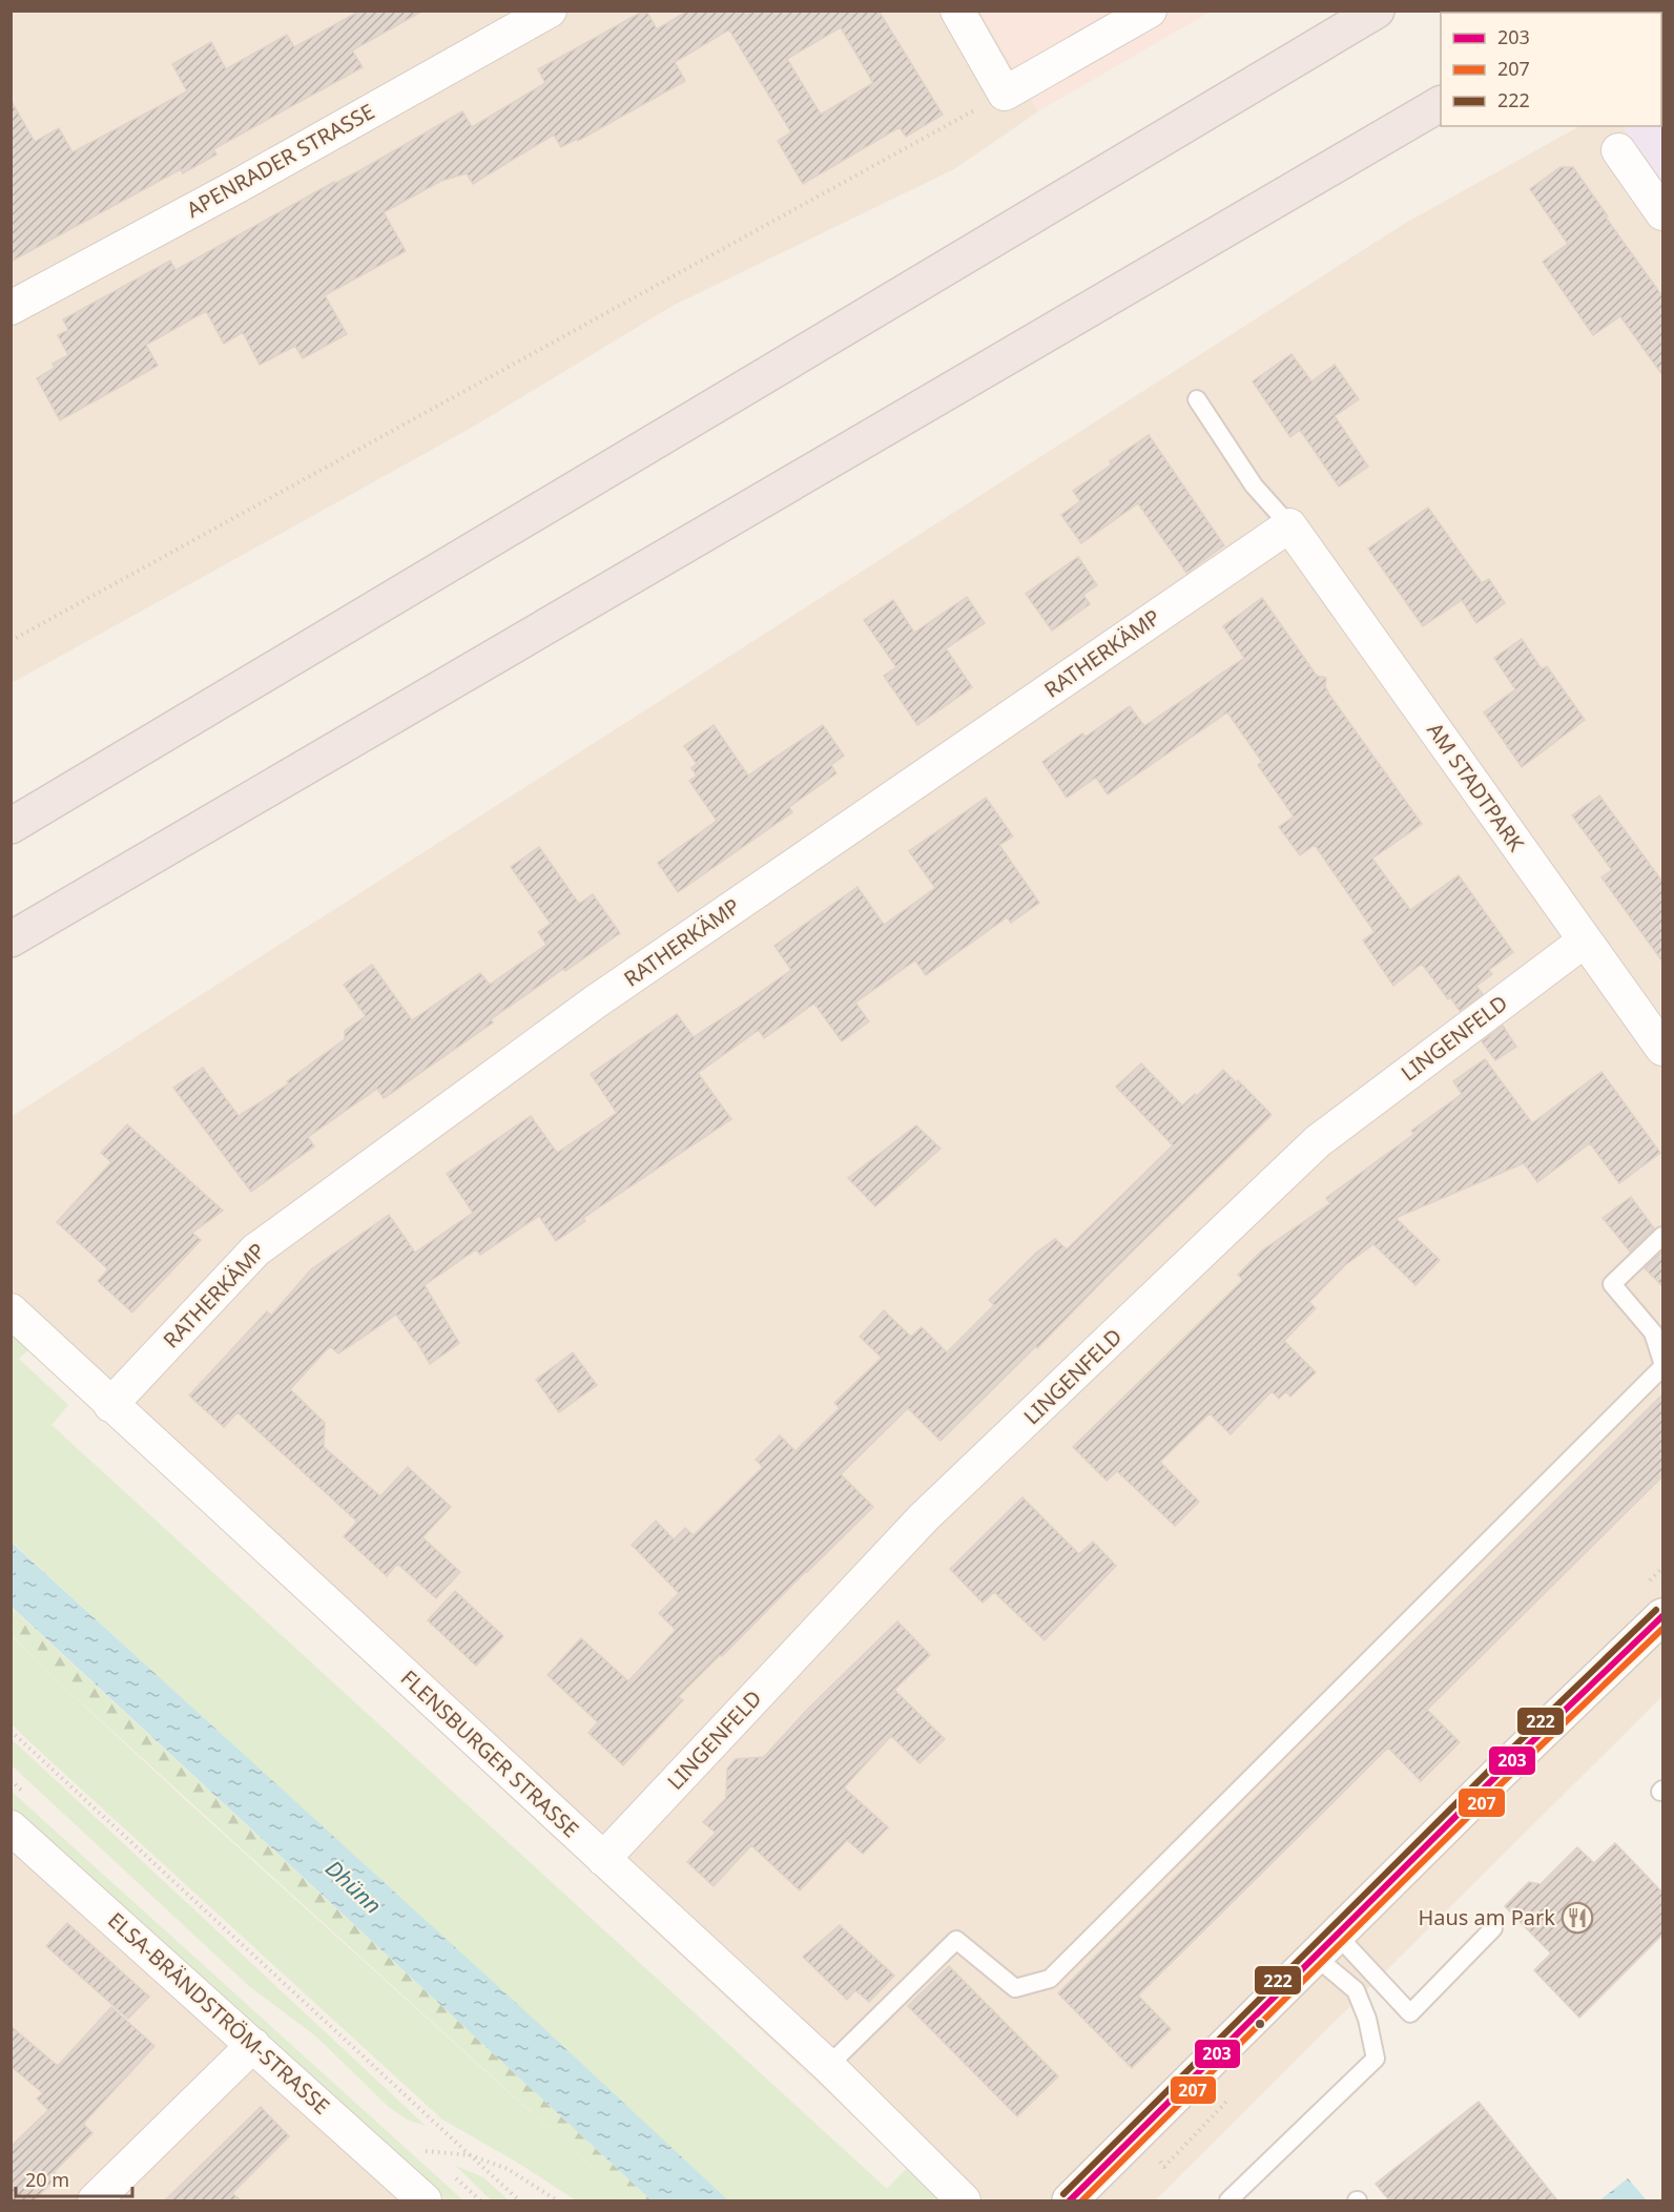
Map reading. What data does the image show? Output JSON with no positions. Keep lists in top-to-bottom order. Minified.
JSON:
{"streets":{"street":["APENRADER STRASSE","RATHERKÄMP","AM STADTPARK","LINGENFELD","FLENSBURGER STRASSE","ELSA-BRÄNDSTRÖM-STRASSE"]},"crossings":[["RATHERKÄMP","AM STADTPARK"],["RATHERKÄMP","FLENSBURGER STRASSE"],["AM STADTPARK","LINGENFELD"],["LINGENFELD","FLENSBURGER STRASSE"]],"water":["Dhünn"],"places":{"restaurant":["Haus am Park"]},"lines":["transit line 222","transit line 203","transit line 207"],"legend":["203","207","222"],"scale_bar":"20 m"}
